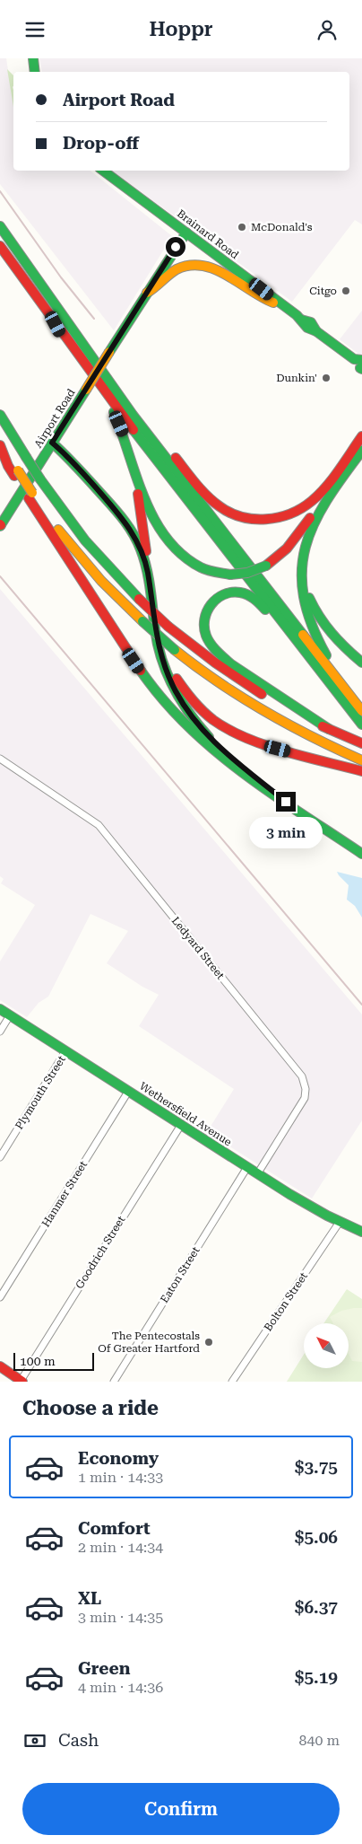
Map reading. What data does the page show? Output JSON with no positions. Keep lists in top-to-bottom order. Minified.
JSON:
{"streets":{"main road":["Brainard Road","Airport Road","Wethersfield Avenue"],"street":["Ledyard Street","Plymouth Street","Hanmer Street","Goodrich Street","Eaton Street","Bolton Street"]},"crossings":[["Brainard Road","Airport Road"],["Ledyard Street","Wethersfield Avenue"],["Plymouth Street","Wethersfield Avenue"],["Wethersfield Avenue","Hanmer Street"],["Wethersfield Avenue","Goodrich Street"],["Wethersfield Avenue","Eaton Street"],["Wethersfield Avenue","Bolton Street"]],"places":["McDonald's","Citgo","Dunkin'","The Pentecostals Of Greater Hartford"],"scale_bar":"100 m","north":"top left","page":{"header":"Hoppr","banner":["Airport Road","Drop-off"],"bubble":"3 min","scale":"100 m","heading":"Choose a ride","list":[{"name":"Economy","note":"1 min · 14:33","value":"$3.75"},{"name":"Comfort","note":"2 min · 14:34","value":"$5.06"},{"name":"XL","note":"3 min · 14:35","value":"$6.37"},{"name":"Green","note":"4 min · 14:36","value":"$5.19"}],"pay":["Cash","840 m"],"buttons":"Confirm"}}
